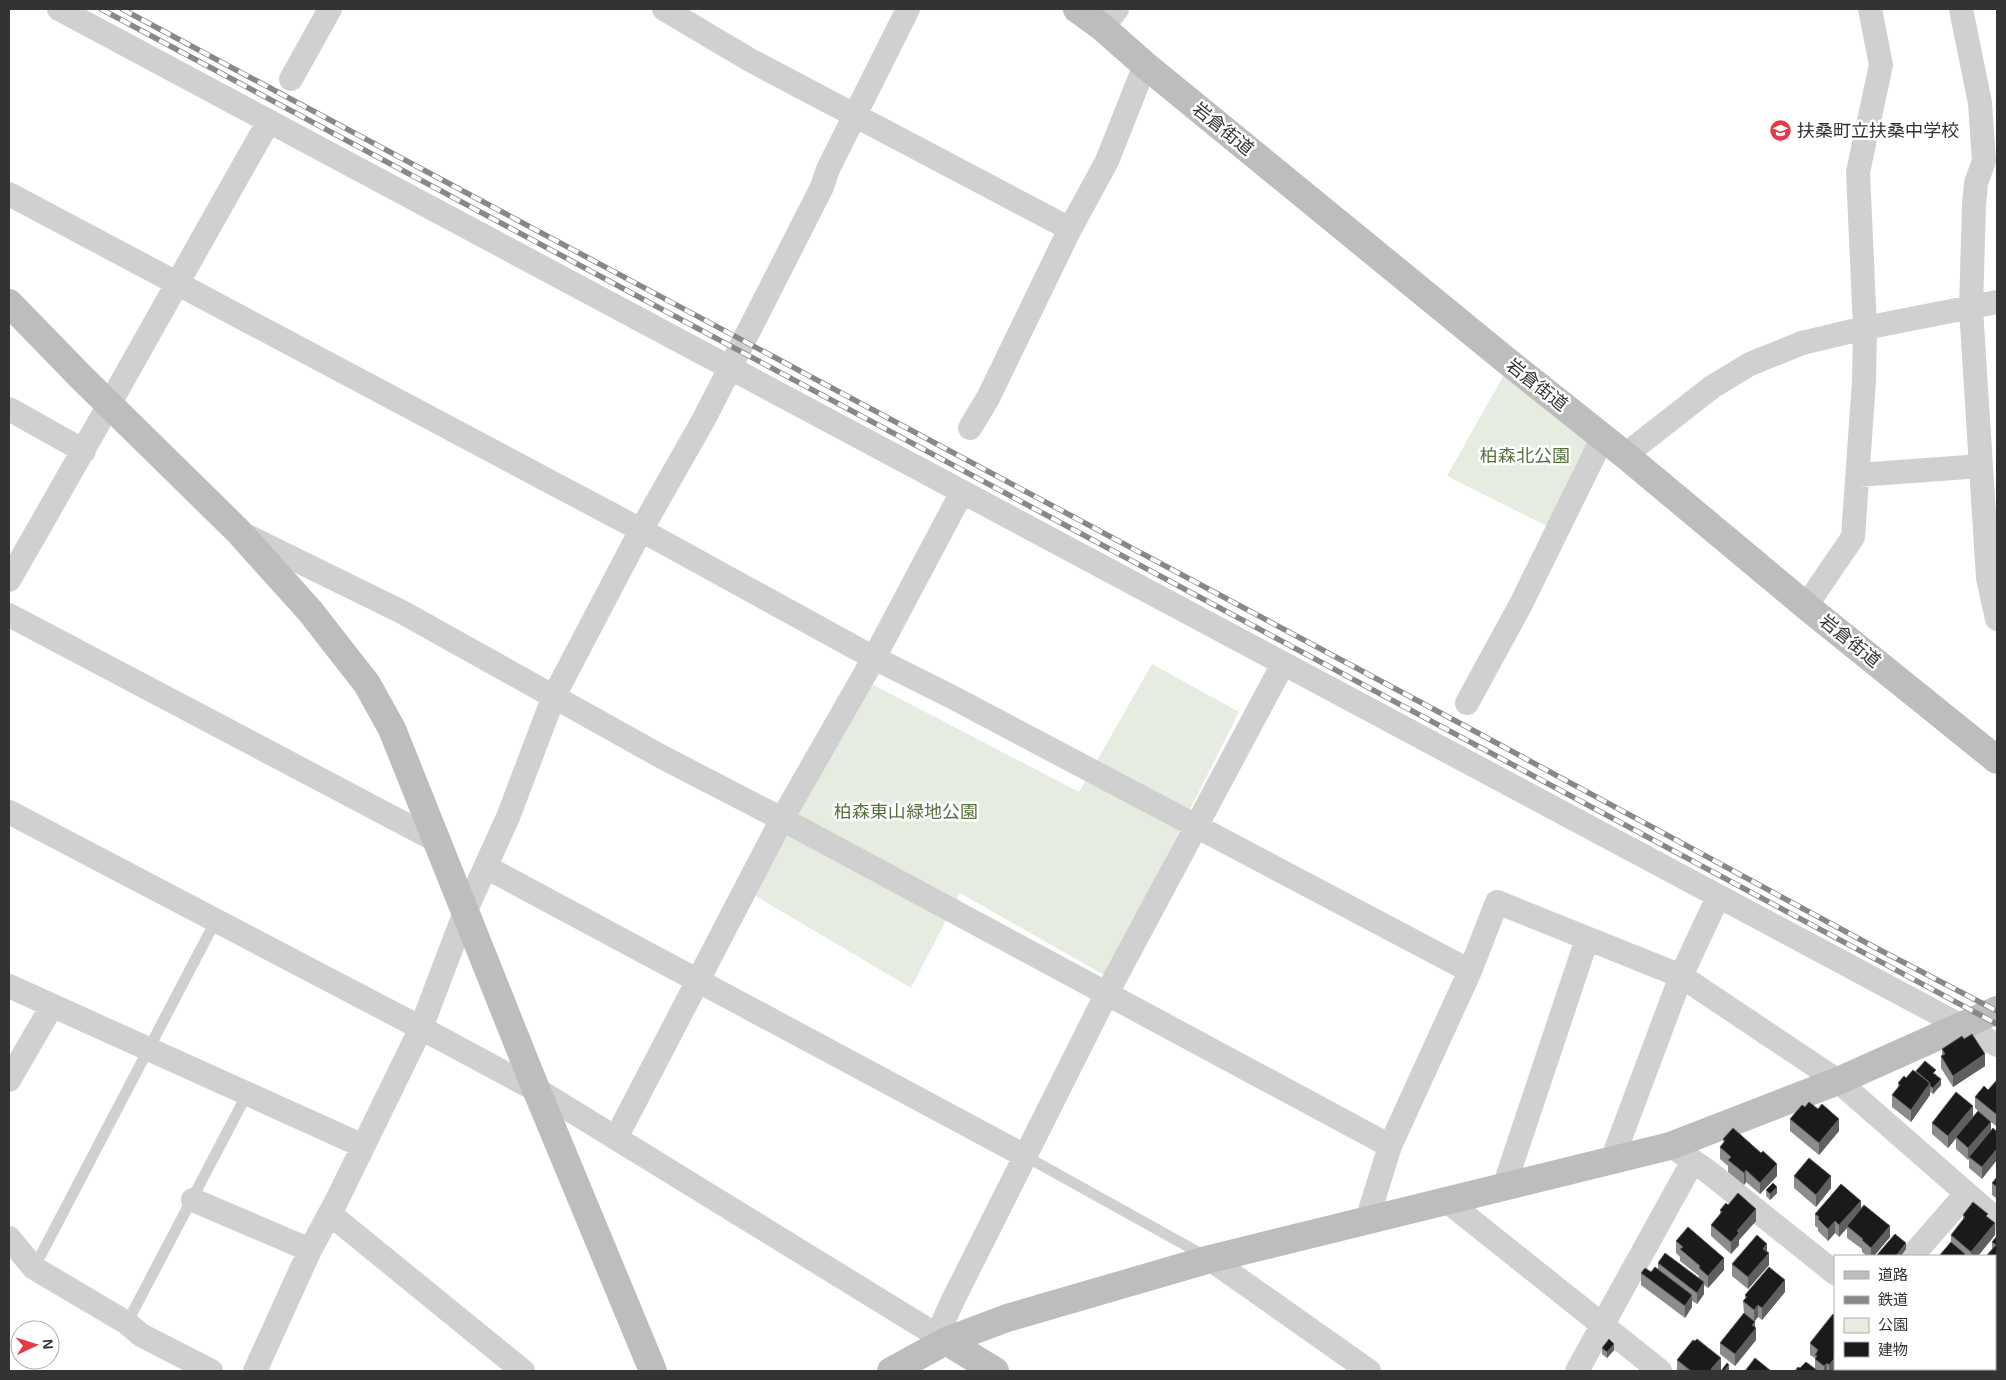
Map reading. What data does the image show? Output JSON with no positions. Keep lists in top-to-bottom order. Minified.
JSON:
{"streets":{"street":["岩倉街道"]},"parks":["柏森北公園","柏森東山緑地公園"],"places":{"school or university":["扶桑町立扶桑中学校"]},"legend":["道路","鉄道","公園","建物"],"north":"right"}
